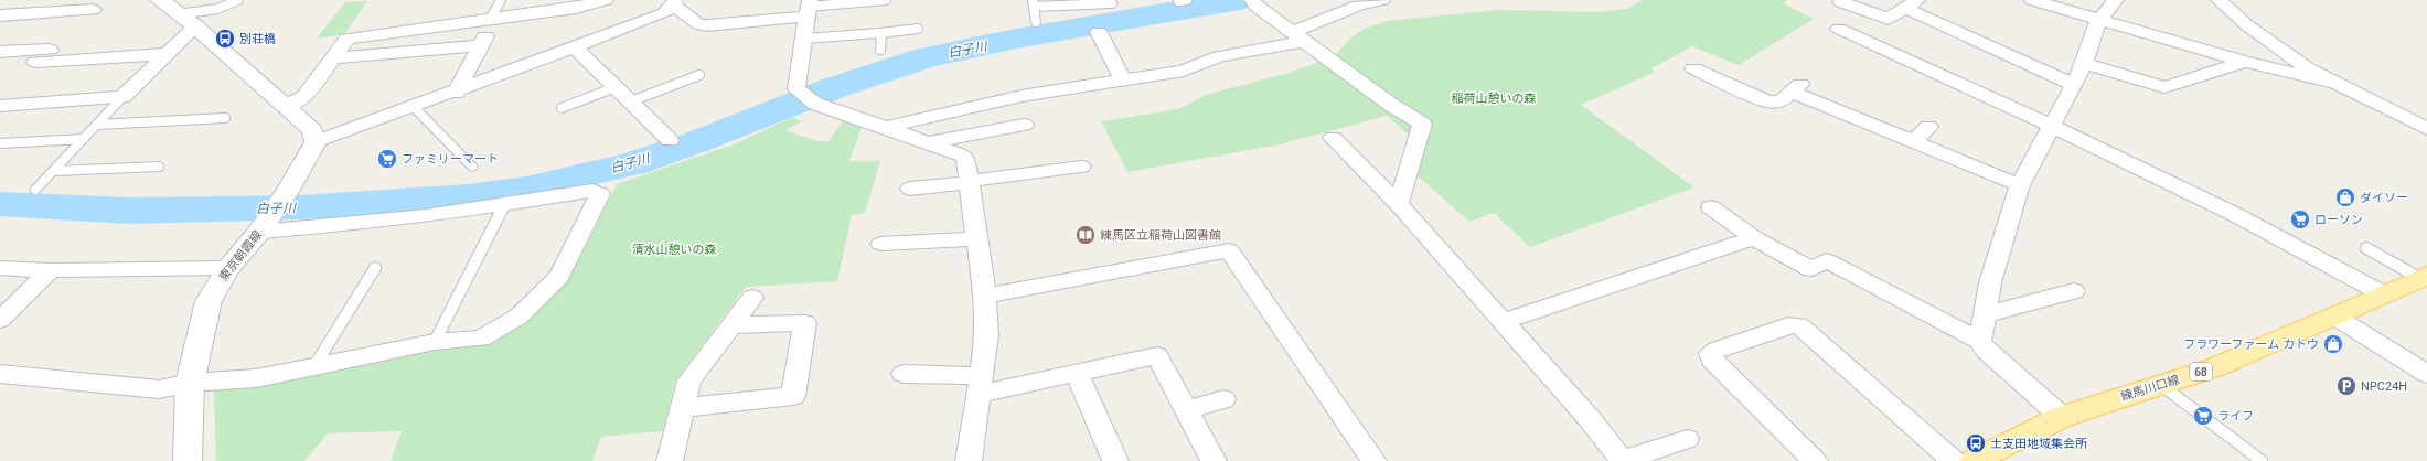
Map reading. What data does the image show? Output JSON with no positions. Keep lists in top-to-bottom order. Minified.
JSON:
{"streets":{"main road":["東京朝霞線","68","練馬川口線"]},"water":["白子川"],"parks":["稲荷山憩いの森","清水山憩いの森"],"places":{"bus stop":["別荘橋","土支田地域集会所"],"supermarket":["ファミリーマート","ローソン","ライフ"],"shop":["ダイソー","フラワーファーム カトウ"],"library":["練馬区立稲荷山図書館"],"parking":["NPC24H"]}}
